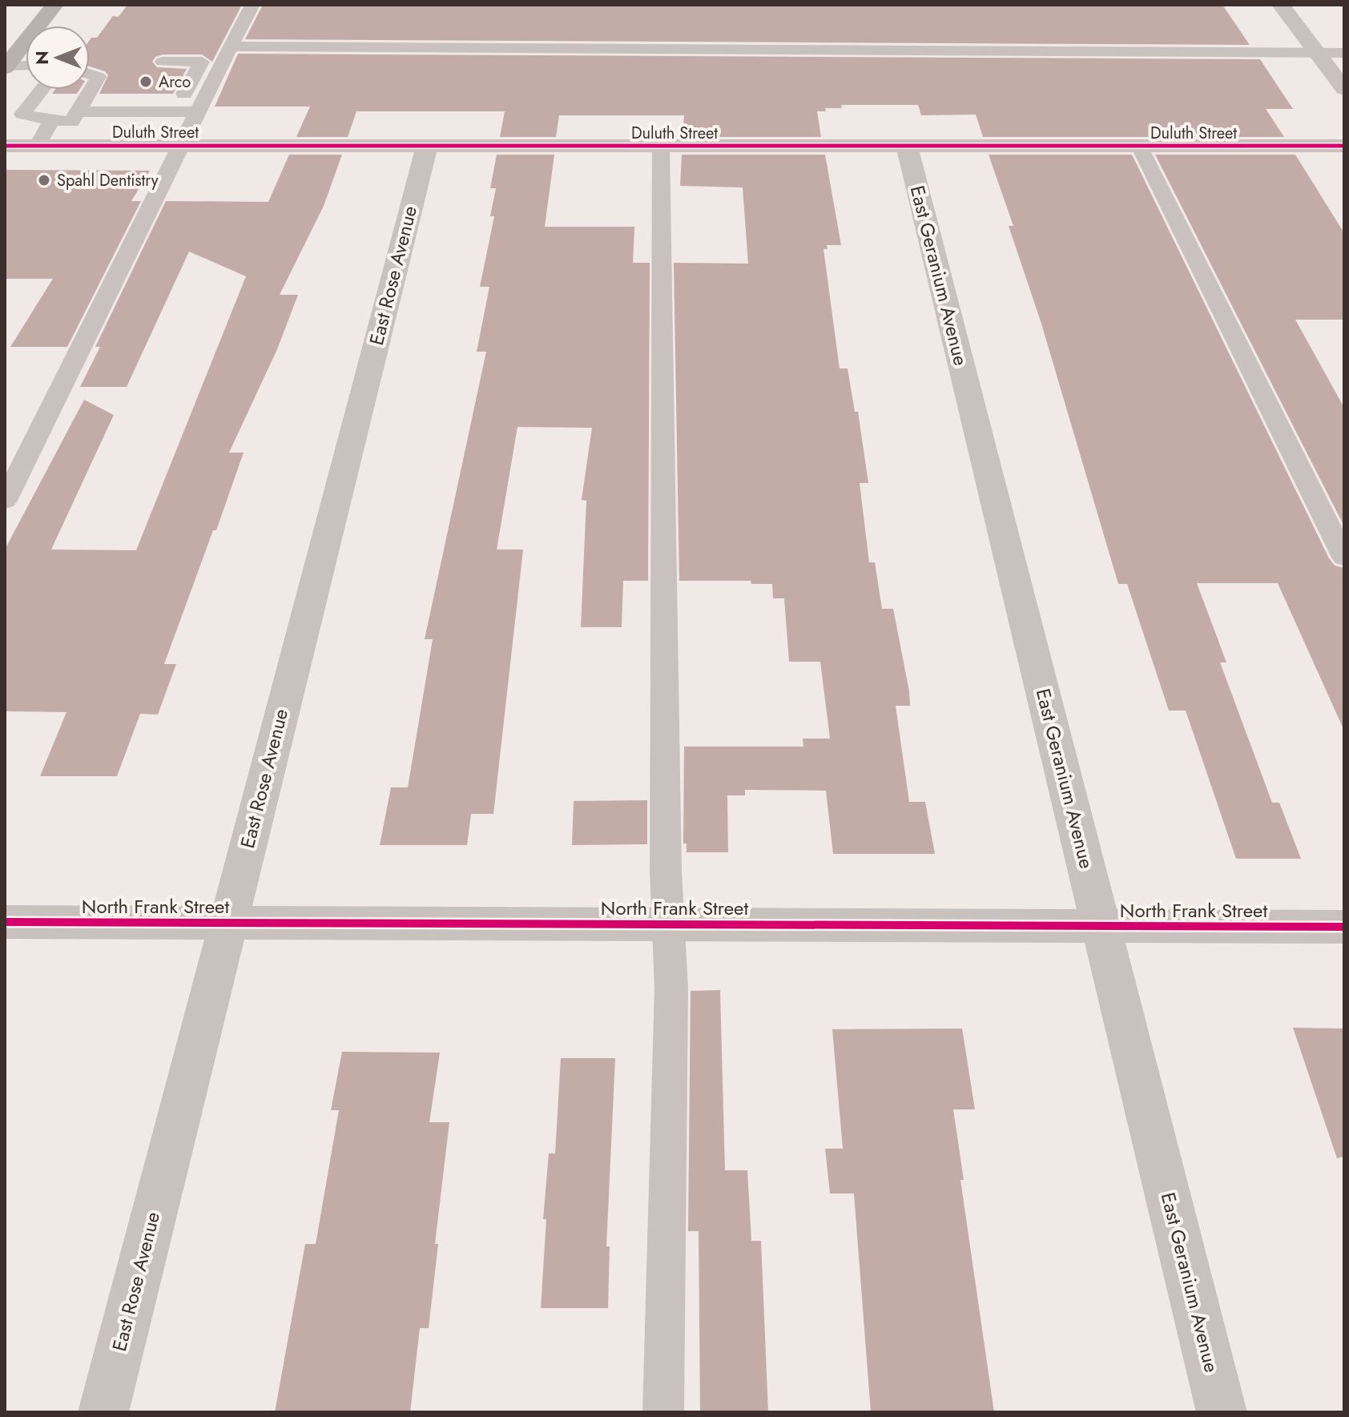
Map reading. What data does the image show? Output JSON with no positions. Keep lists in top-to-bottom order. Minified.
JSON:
{"streets":{"street":["Duluth Street","East Rose Avenue","East Geranium Avenue","North Frank Street"]},"crossings":[["Duluth Street","East Rose Avenue"],["Duluth Street","East Geranium Avenue"],["East Rose Avenue","North Frank Street"],["East Geranium Avenue","North Frank Street"]],"places":["Arco","Spahl Dentistry"],"north":"left"}
